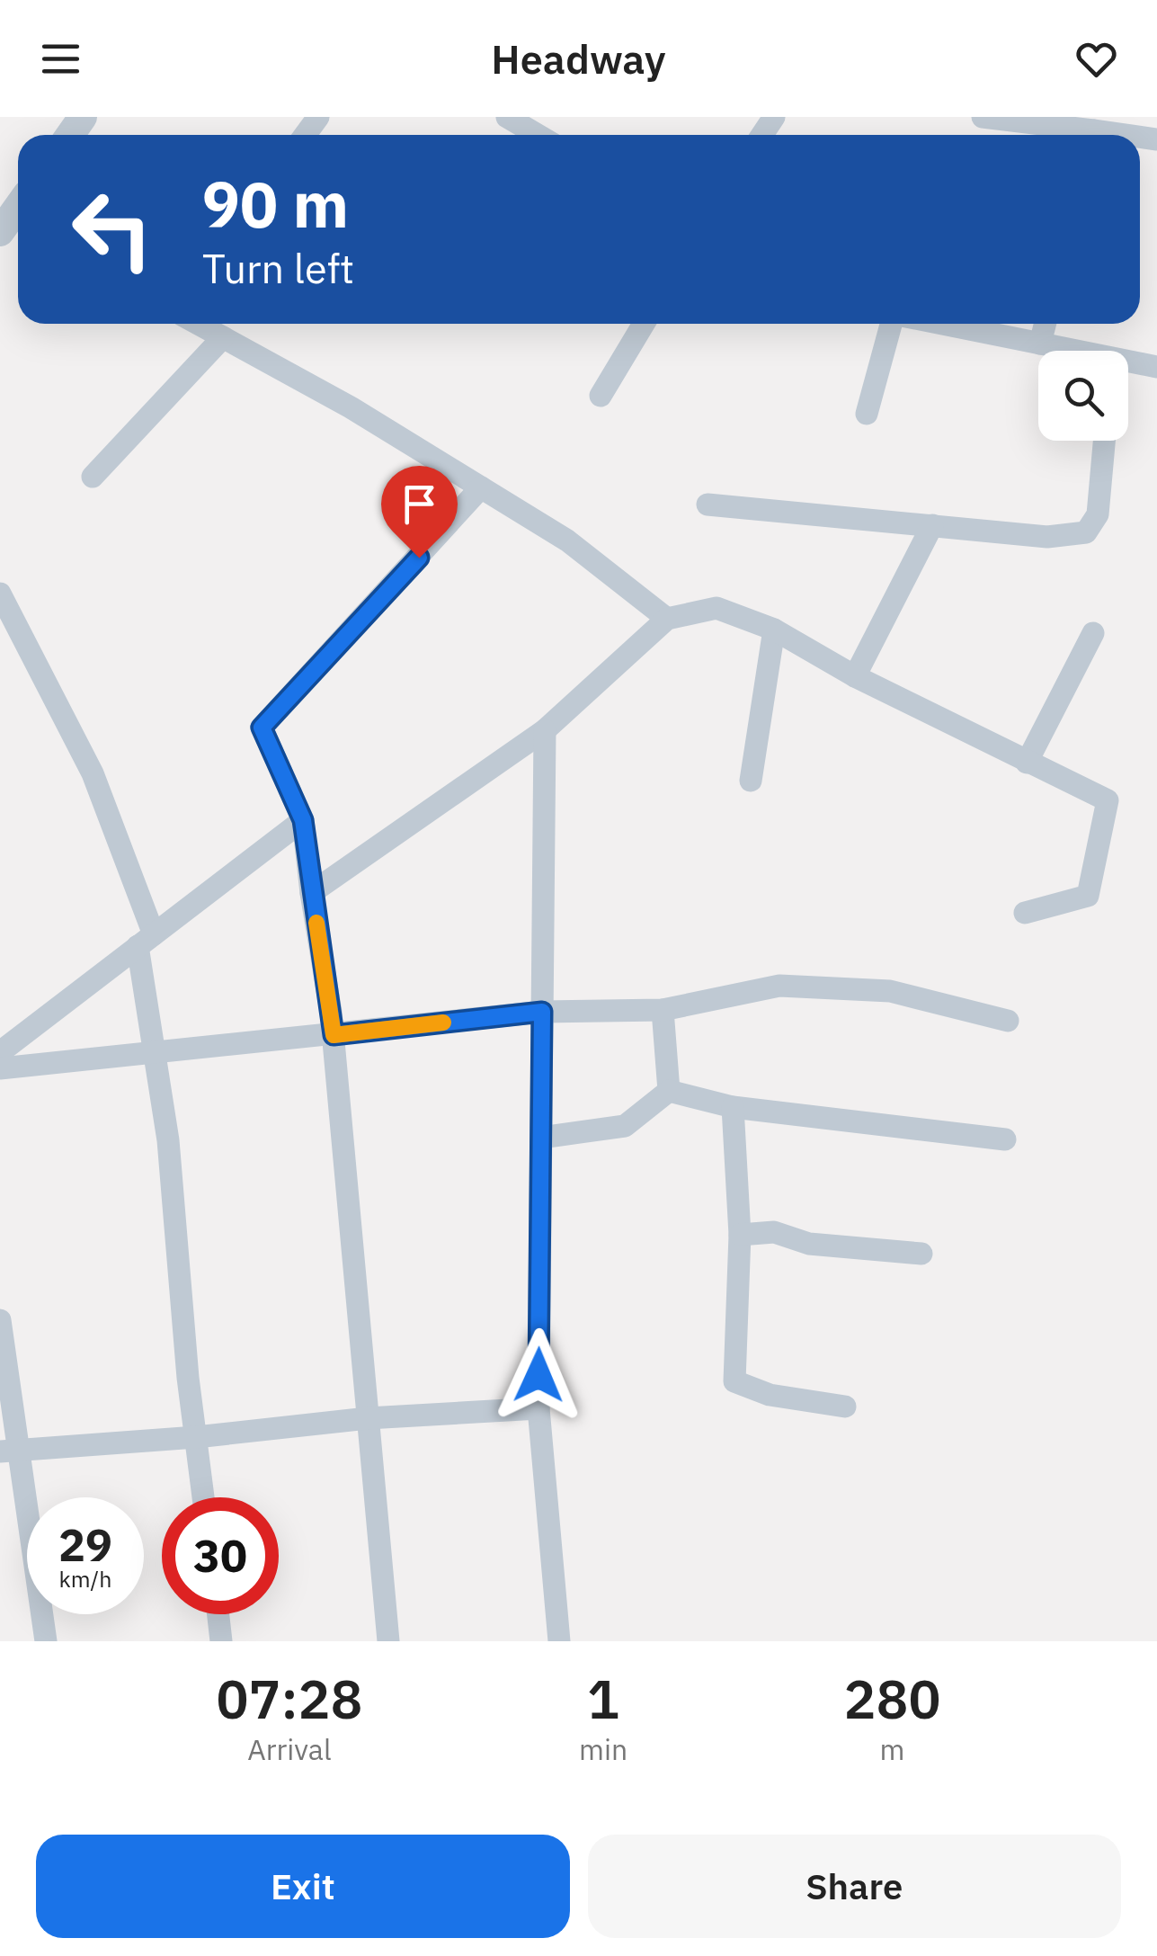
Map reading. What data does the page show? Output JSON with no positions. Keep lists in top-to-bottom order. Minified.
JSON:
{"page":{"header":"Headway","turn":["90 m","Turn left"],"speed":"29 km/h","limit":"30","eta":["07:28","Arrival","1","min","280","m"],"buttons":["Exit","Share"]}}
